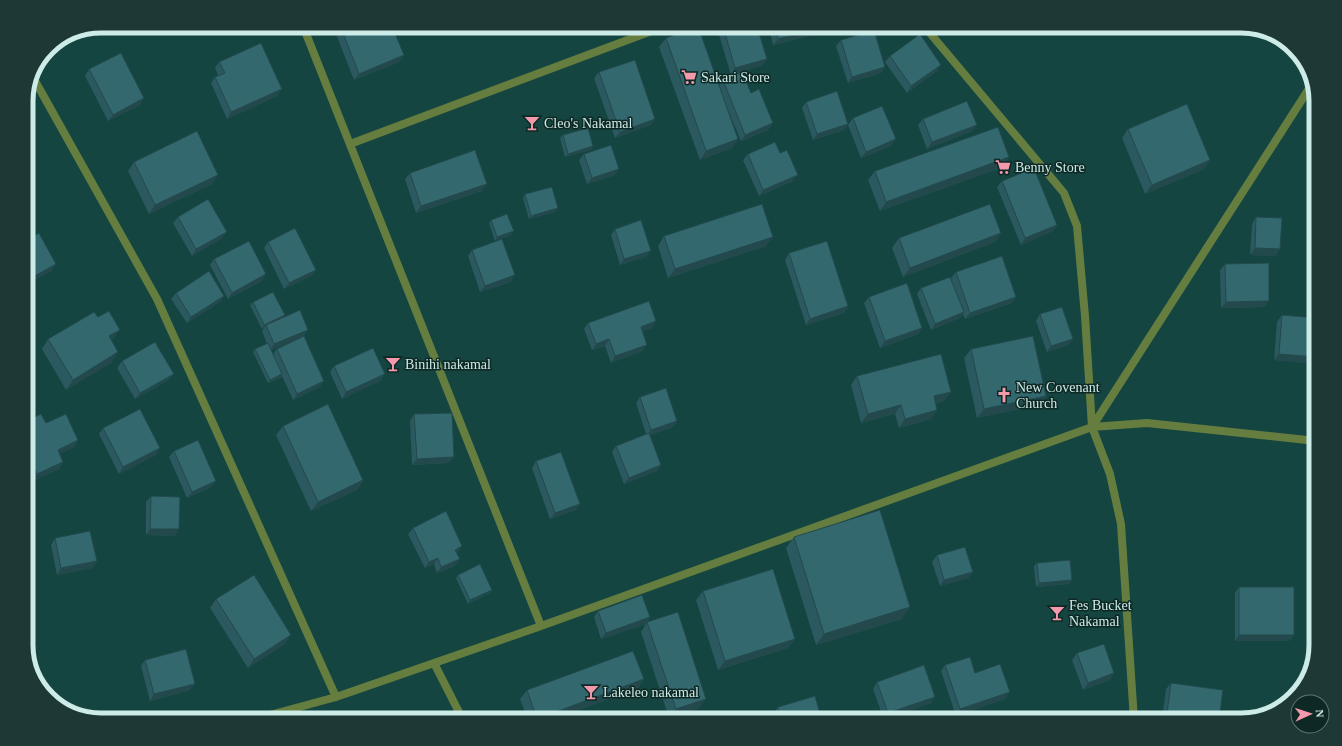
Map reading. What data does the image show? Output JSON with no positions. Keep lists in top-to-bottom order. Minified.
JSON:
{"places":{"supermarket":["Sakari Store","Benny Store"],"bar":["Cleo's Nakamal","Binihi nakamal","Fes Bucket Nakamal","Lakeleo nakamal"],"church":["New Covenant Church"]},"north":"right"}
